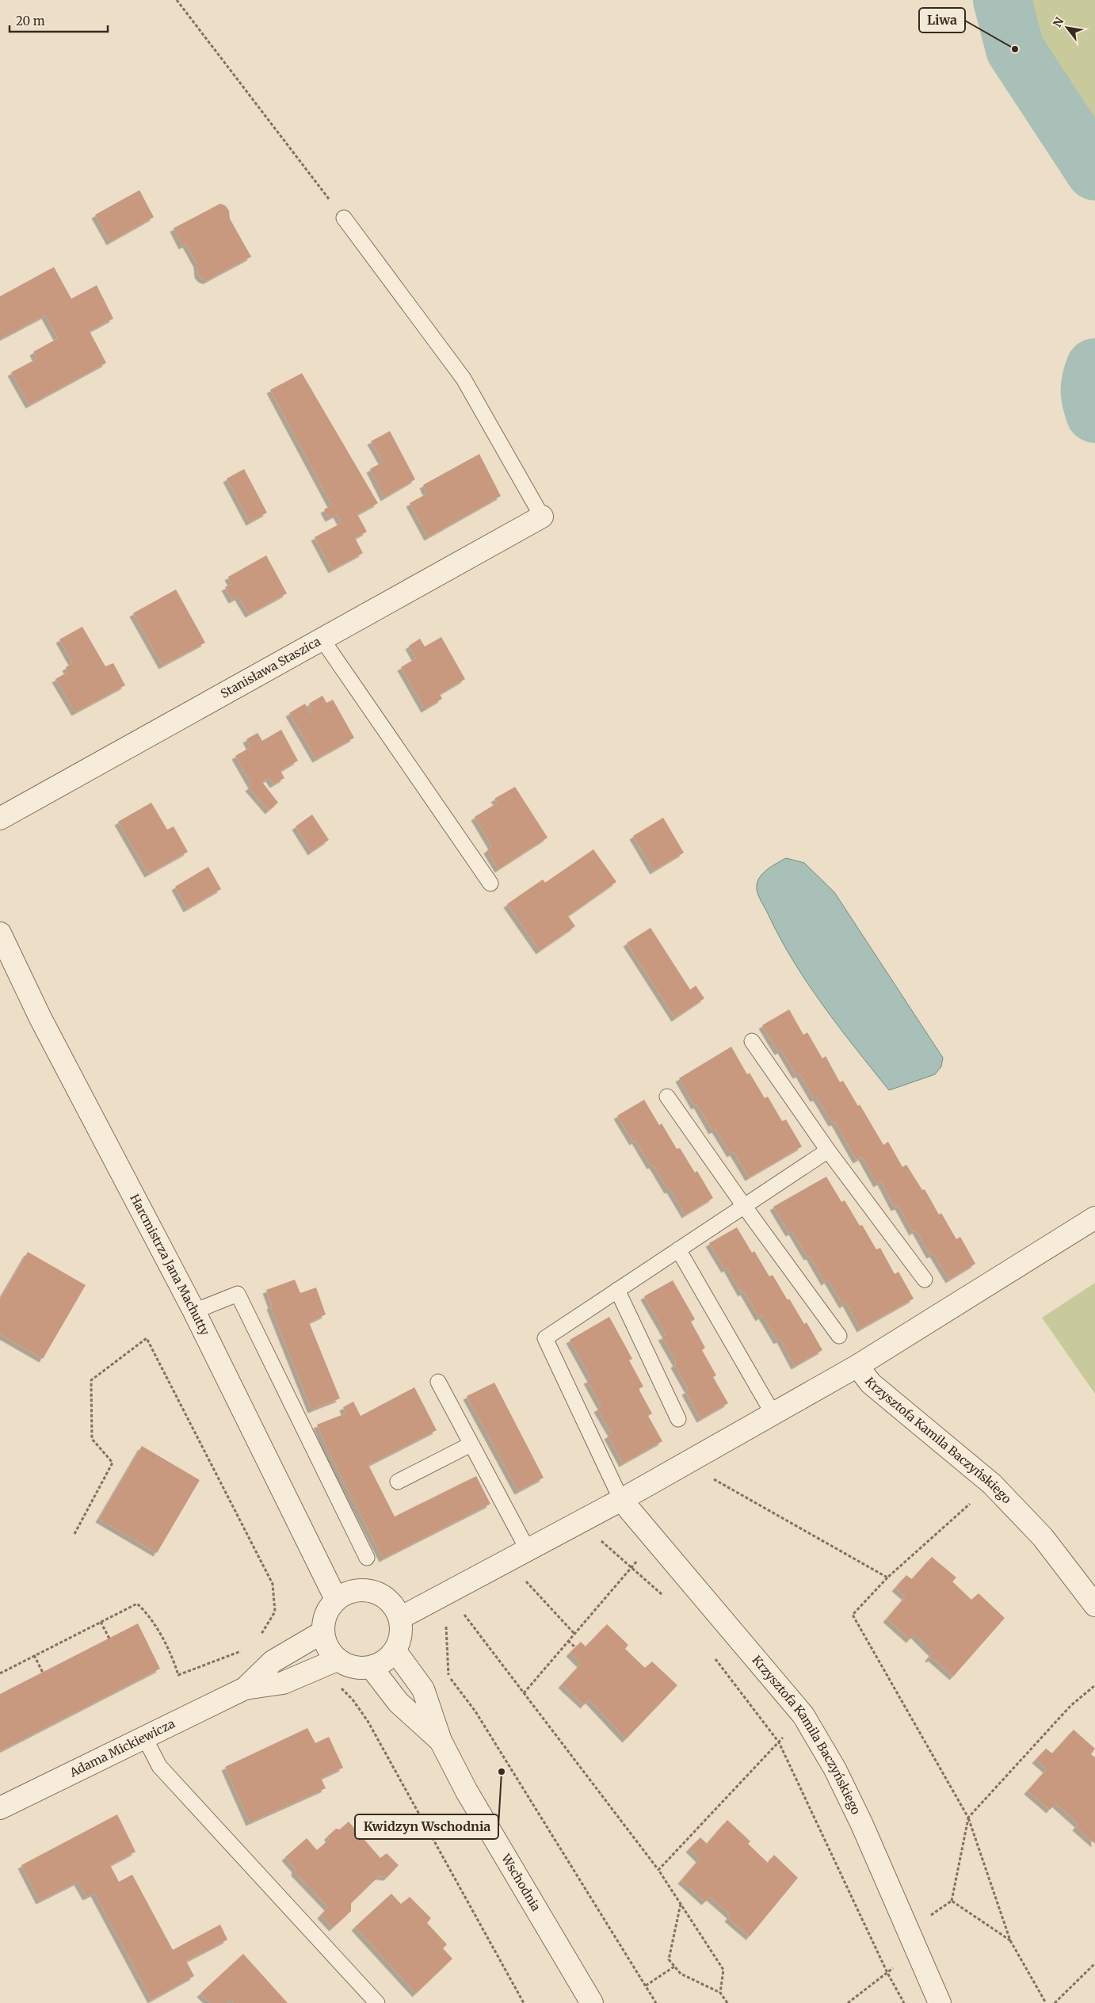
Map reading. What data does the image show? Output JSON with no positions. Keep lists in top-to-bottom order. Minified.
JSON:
{"streets":{"street":["Stanisława Staszica","Harcmistrza Jana Machutty","Krzysztofa Kamila Baczyńskiego","Adama Mickiewicza","Wschodnia"]},"crossings":[["Harcmistrza Jana Machutty","Adama Mickiewicza"],["Harcmistrza Jana Machutty","Wschodnia"],["Adama Mickiewicza","Wschodnia"]],"places":["Liwa","Kwidzyn Wschodnia"],"scale_bar":"20 m","north":"top left"}
